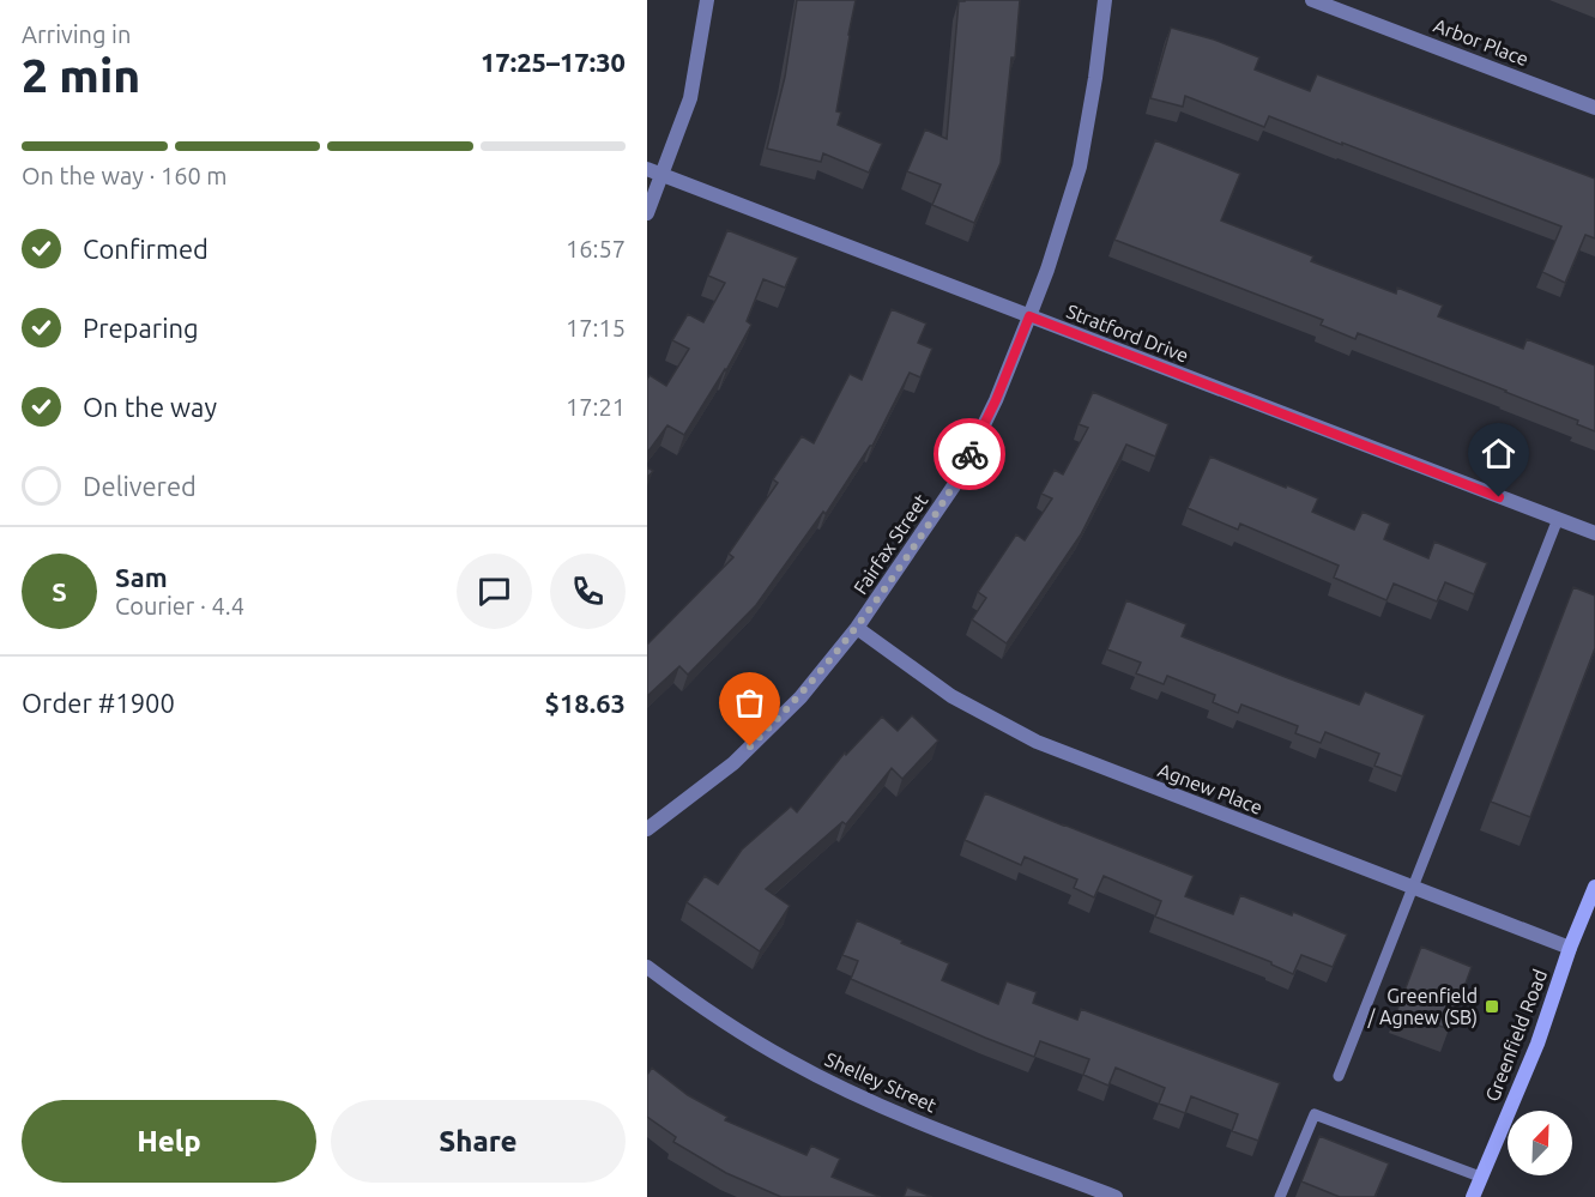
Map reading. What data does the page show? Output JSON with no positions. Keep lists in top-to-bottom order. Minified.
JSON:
{"streets":{"main road":["Greenfield Road"],"street":["Arbor Place","Stratford Drive","Fairfax Street","Agnew Place","Shelley Street"]},"crossings":[["Stratford Drive","Fairfax Street"],["Fairfax Street","Agnew Place"],["Agnew Place","Greenfield Road"]],"places":{"transit":["Greenfield / Agnew (SB)"]},"north":"top right","page":{"heading":["2 min","Arriving in","17:25–17:30"],"panel":["Sam","Courier · 4.4","Order #1900","$18.63"],"bar":"On the way · 160 m","list":[["Confirmed","16:57"],["Preparing","17:15"],["On the way","17:21"],"Delivered"],"round":"S","buttons":["Help","Share"]}}
